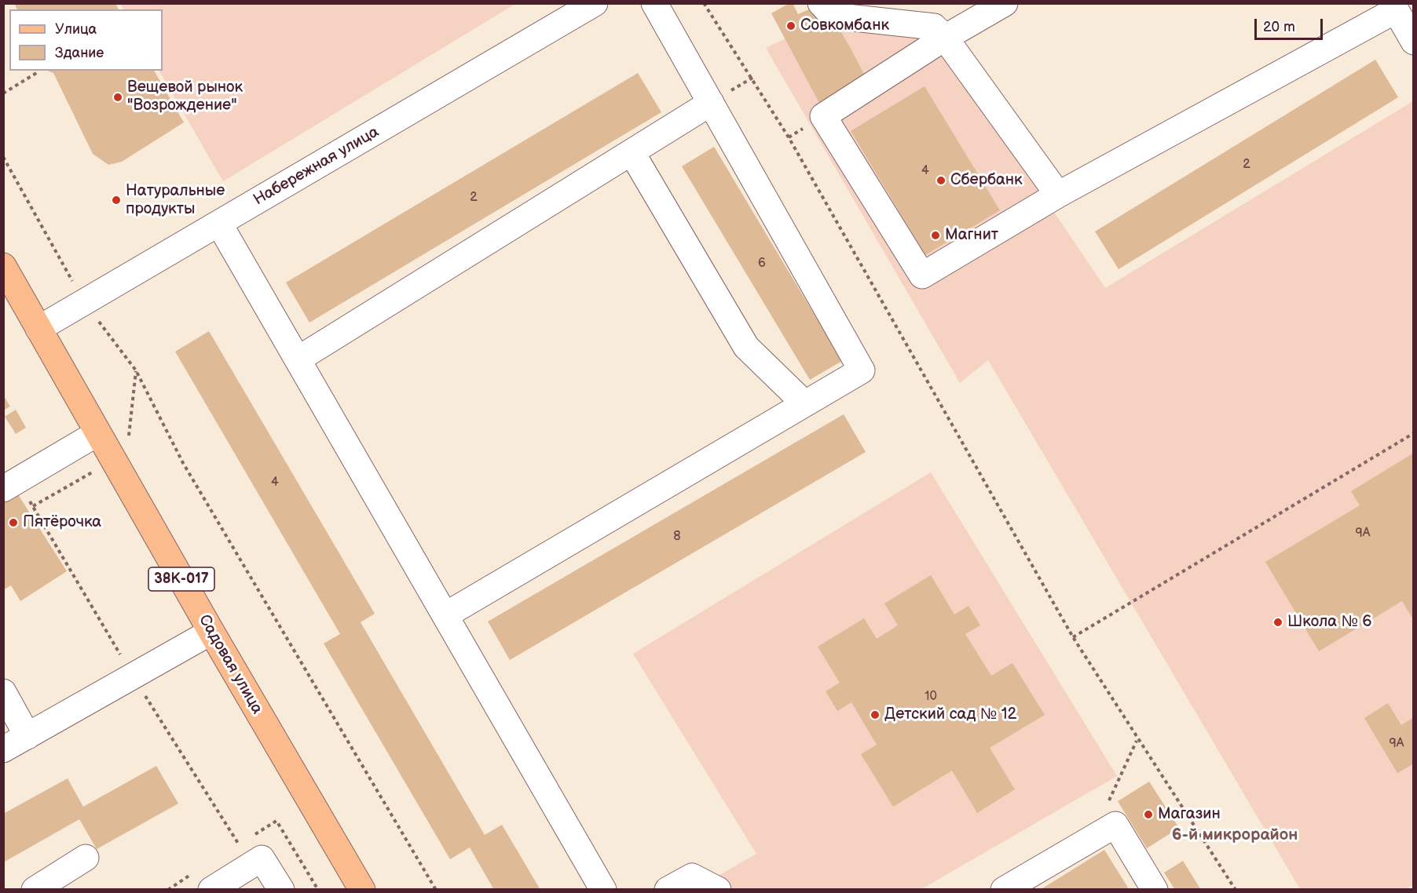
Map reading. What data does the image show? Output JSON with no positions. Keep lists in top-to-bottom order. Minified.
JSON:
{"streets":{"main road":["38К-017","Садовая улица"],"street":["Набережная улица"]},"crossings":[["Набережная улица","Садовая улица"]],"districts":["6-й микрорайон"],"places":["Совкомбанк","Вещевой рынок \"Возрождение\"","Сбербанк","Натуральные продукты","Магнит","Пятёрочка","Школа № 6","Детский сад № 12","Магазин"],"house_numbers":["2","4","2","6","4","9А","8","10","9А"],"legend":["Улица","Здание"],"scale_bar":"20 m"}
